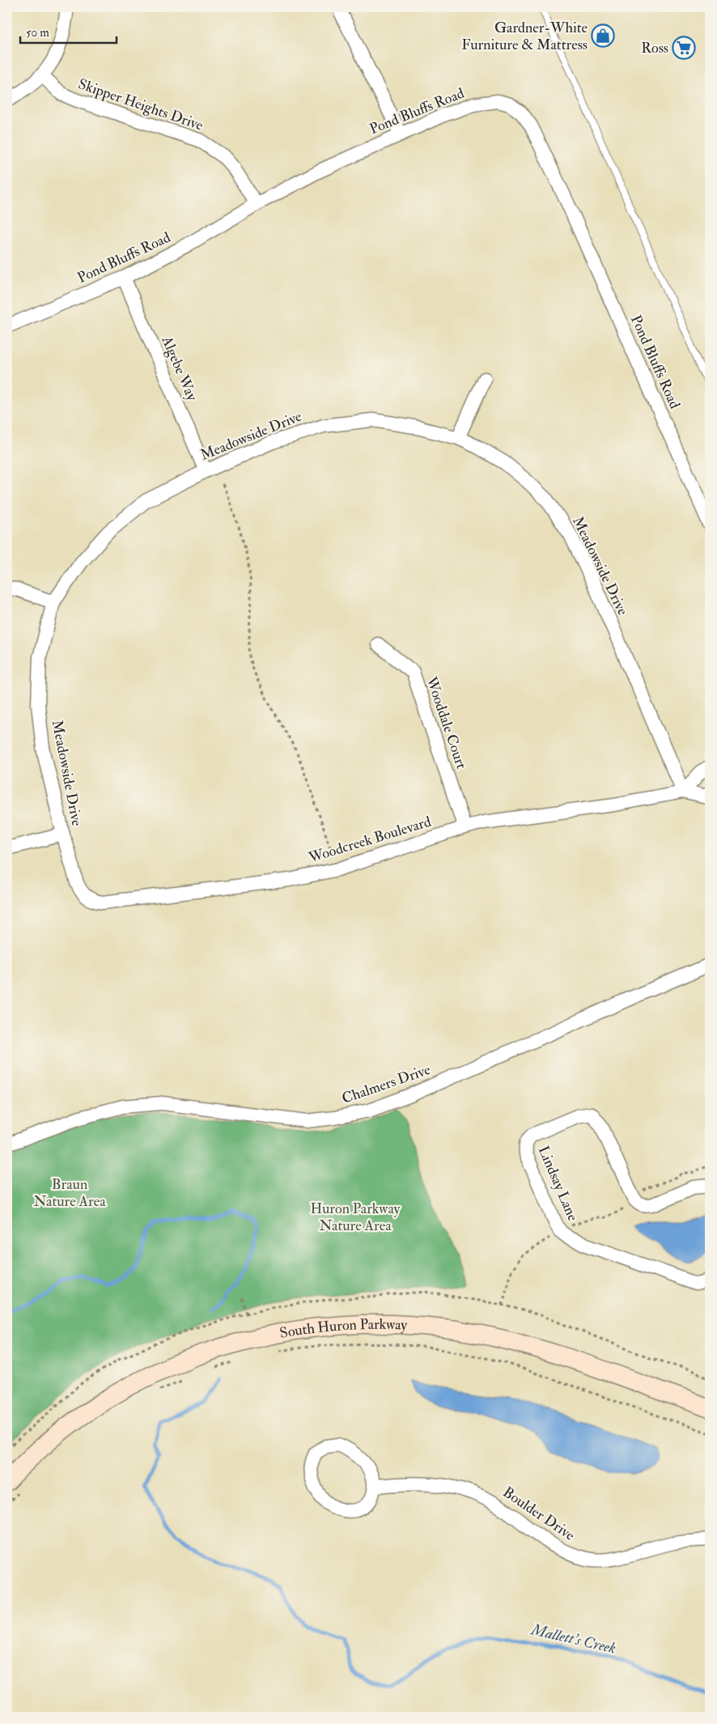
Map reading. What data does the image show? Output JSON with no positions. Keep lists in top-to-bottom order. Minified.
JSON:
{"streets":{"main road":["South Huron Parkway"],"street":["Skipper Heights Drive","Pond Bluffs Road","Algebe Way","Meadowside Drive","Wooddale Court","Woodcreek Boulevard","Chalmers Drive","Lindsay Lane","Boulder Drive"]},"crossings":[["Skipper Heights Drive","Pond Bluffs Road"],["Pond Bluffs Road","Algebe Way"],["Algebe Way","Meadowside Drive"],["Meadowside Drive","Woodcreek Boulevard"],["Wooddale Court","Woodcreek Boulevard"]],"water":["Mallett's Creek"],"parks":["Braun Nature Area","Huron Parkway Nature Area"],"places":{"shop":["Gardner-White Furniture & Mattress"],"supermarket":["Ross"]},"scale_bar":"50 m"}
